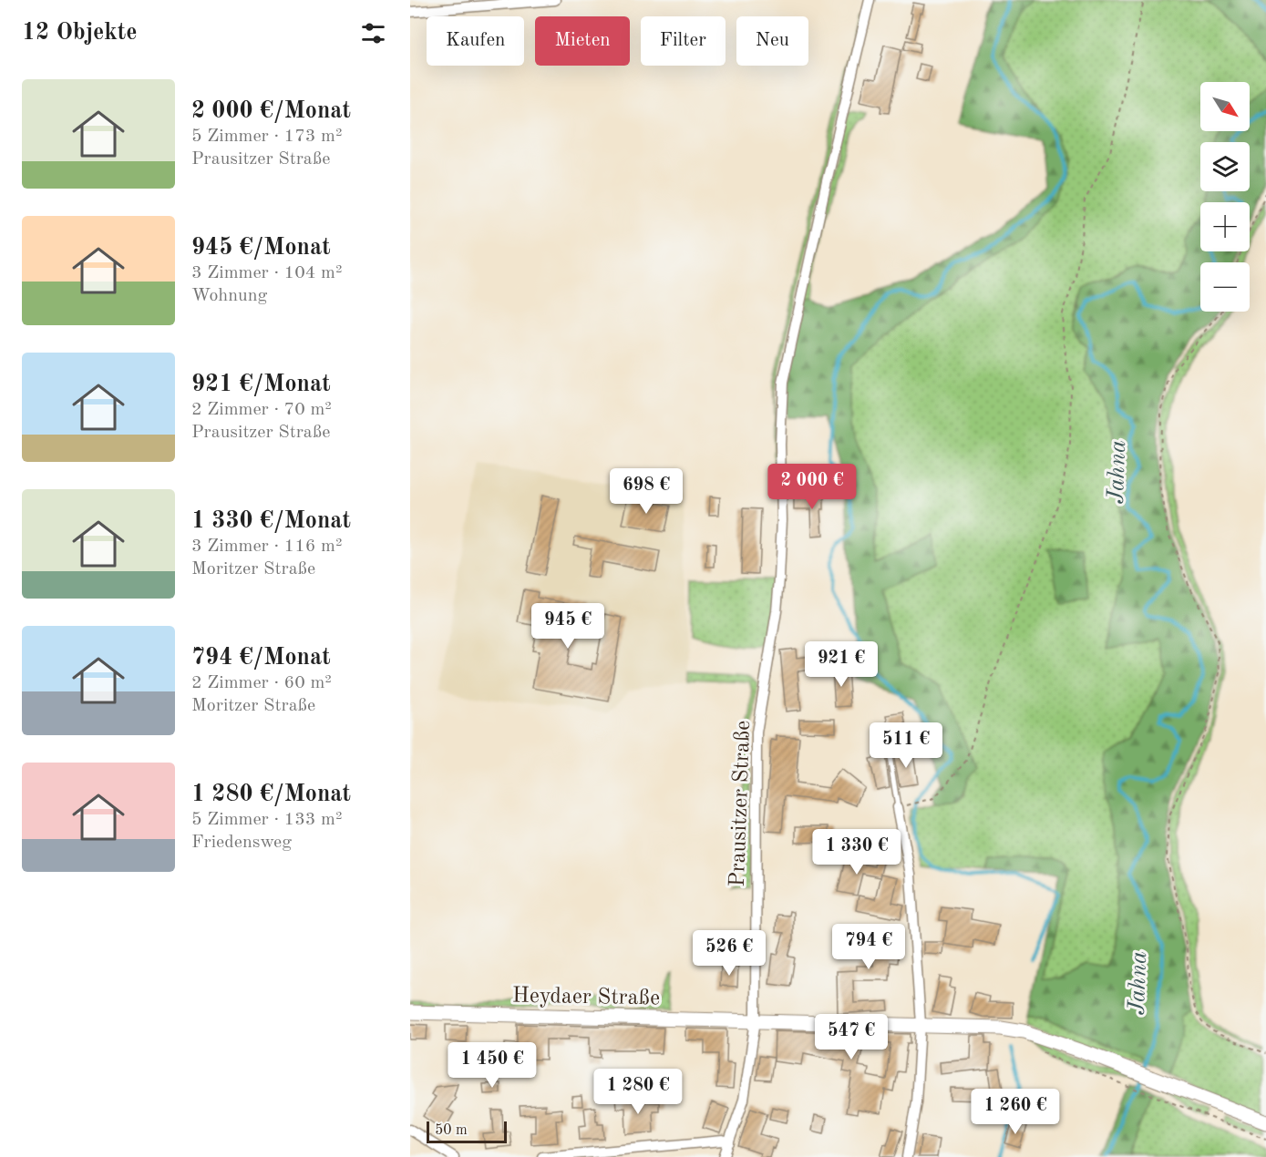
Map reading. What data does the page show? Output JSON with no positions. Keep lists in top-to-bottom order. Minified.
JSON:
{"streets":{"main road":["Heydaer Straße"],"street":["Prausitzer Straße"]},"crossings":[["Prausitzer Straße","Heydaer Straße"]],"water":["Jahna"],"scale_bar":"50 m","north":"bottom right","page":{"heading":"12 Objekte","chip":["Kaufen","Mieten","Filter","Neu"],"list":[{"name":"2 000 €/Monat","note":"5 Zimmer · 173 m² · Prausitzer Straße"},{"name":"945 €/Monat","note":"3 Zimmer · 104 m² · Wohnung"},{"name":"921 €/Monat","note":"2 Zimmer · 70 m² · Prausitzer Straße"},{"name":"1 330 €/Monat","note":"3 Zimmer · 116 m² · Moritzer Straße"},{"name":"794 €/Monat","note":"2 Zimmer · 60 m² · Moritzer Straße"},{"name":"1 280 €/Monat","note":"5 Zimmer · 133 m² · Friedensweg"}],"map_buttons":["+","−"],"price":["2 000 €","698 €","945 €","921 €","511 €","1 330 €","794 €","526 €","547 €","1 450 €","1 280 €","1 260 €"],"scale":"50 m"}}
